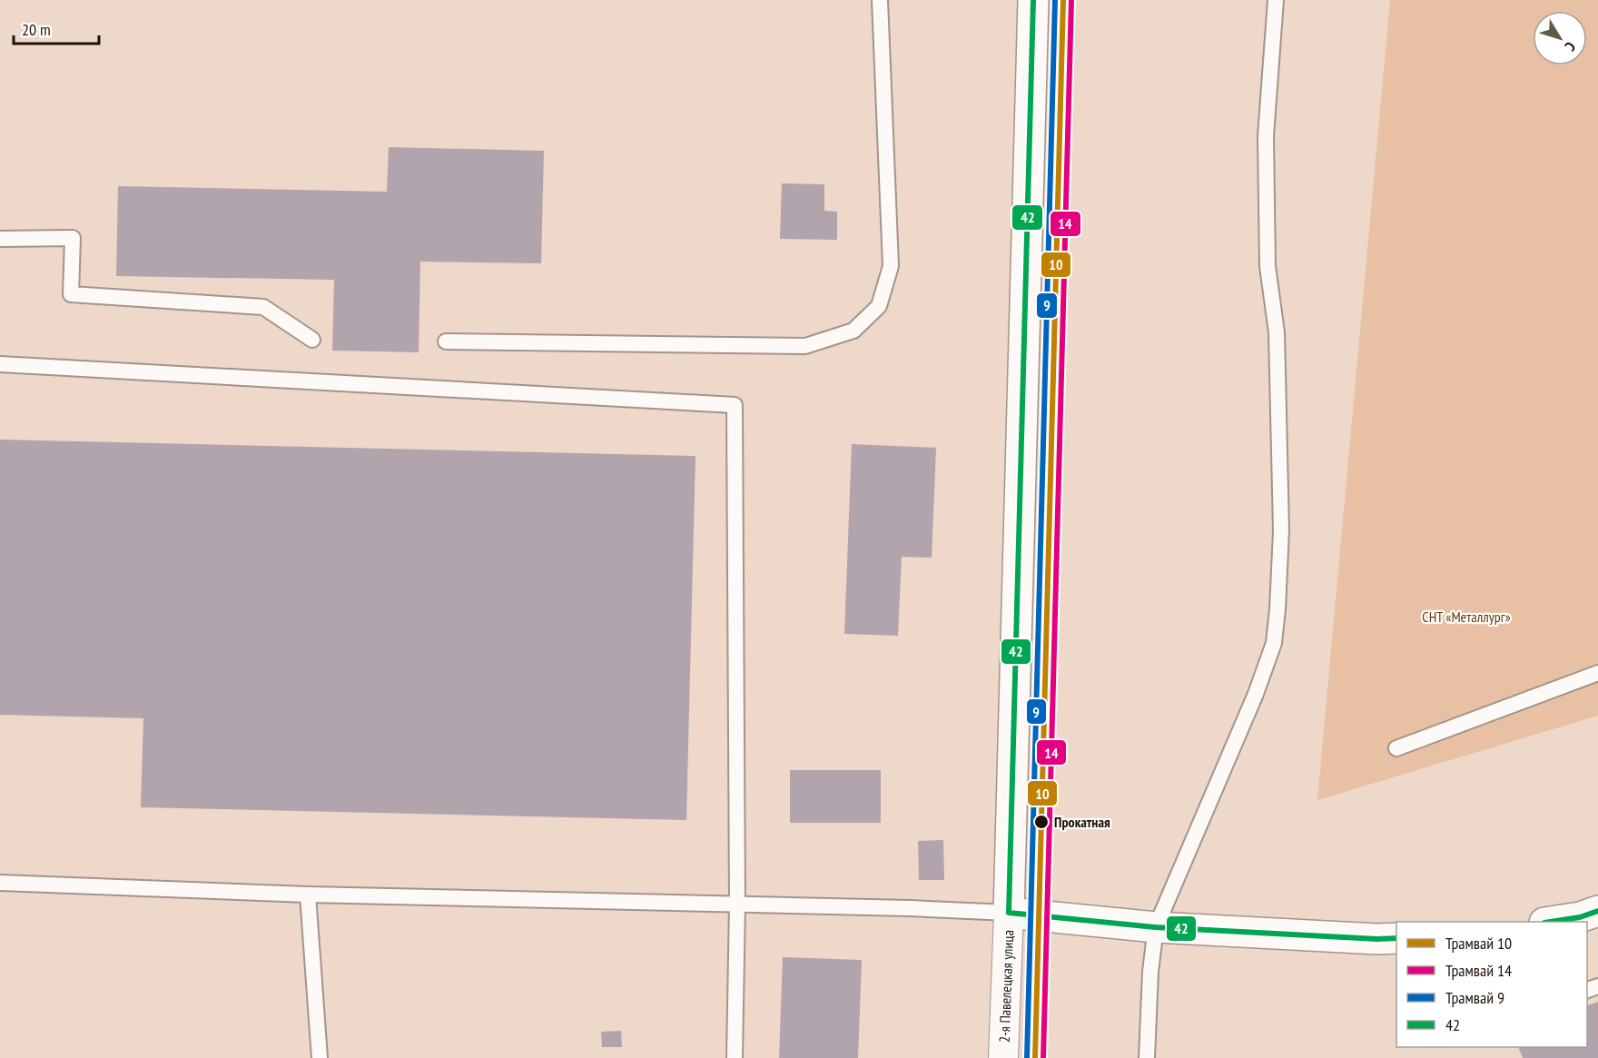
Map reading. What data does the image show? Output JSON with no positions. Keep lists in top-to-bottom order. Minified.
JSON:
{"streets":{"main road":["2-я Павелецкая улица"]},"parks":["СНТ «Металлург»"],"places":["Прокатная"],"lines":["tram line 10","tram line 14","tram line 9","transit line 42"],"legend":["Трамвай 10","Трамвай 14","Трамвай 9","42"],"scale_bar":"20 m","north":"bottom right"}
